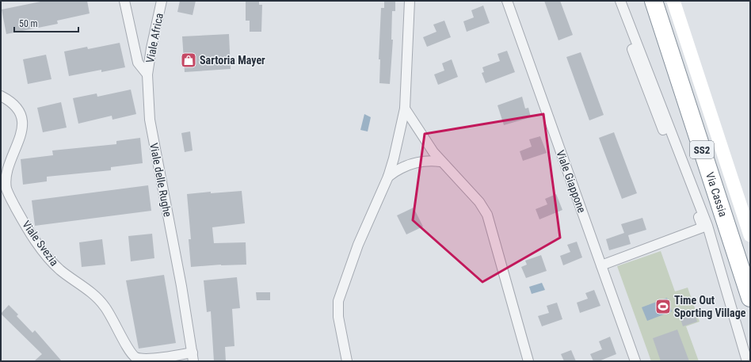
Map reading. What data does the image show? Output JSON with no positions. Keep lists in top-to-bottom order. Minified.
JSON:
{"streets":{"highway":["SS2","Via Cassia"],"street":["Viale Africa","Viale delle Rughe","Viale Giappone","Viale Svezia"]},"crossings":[["Viale Africa","Viale delle Rughe"],["Viale delle Rughe","Viale Svezia"]],"places":{"shop":["Sartoria Mayer"],"sports":["Time Out Sporting Village"]},"scale_bar":"50 m"}
